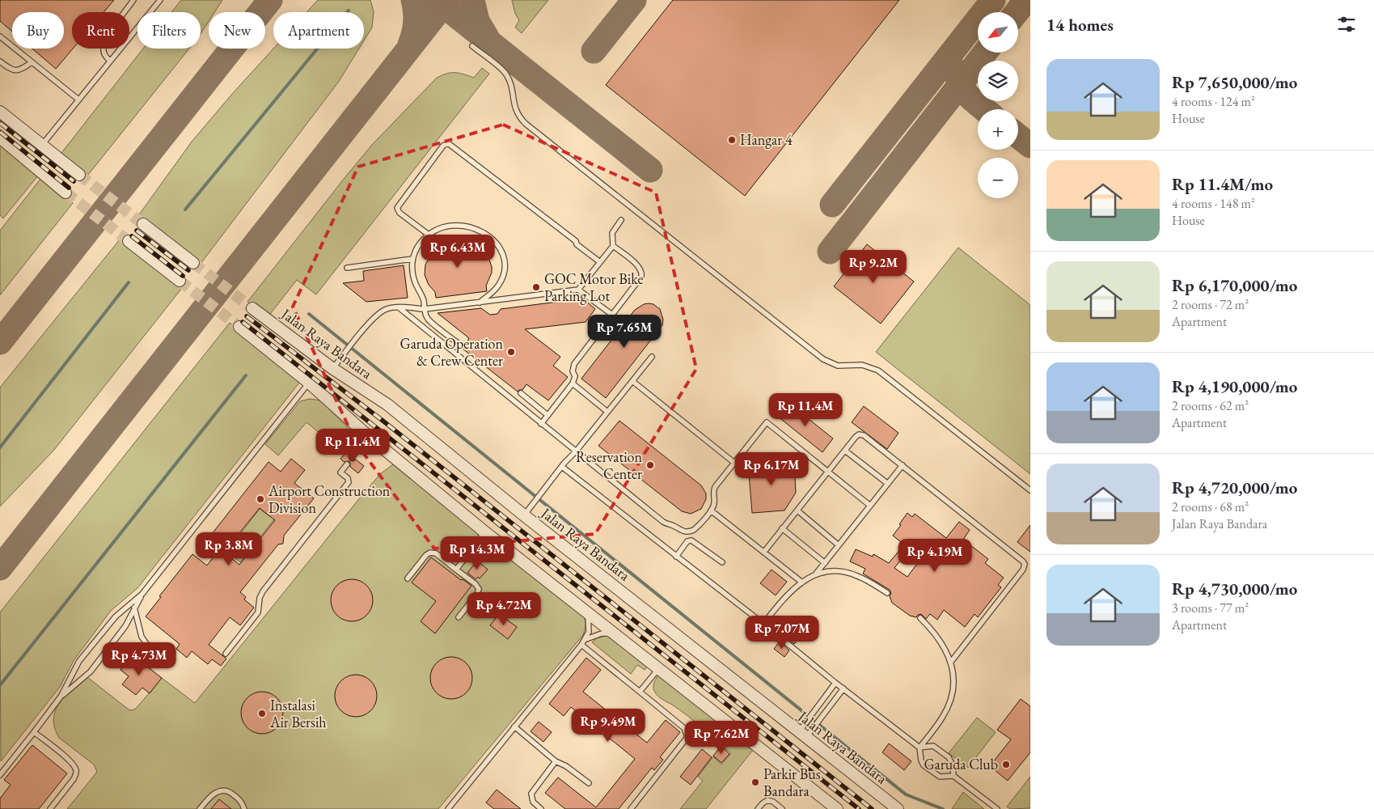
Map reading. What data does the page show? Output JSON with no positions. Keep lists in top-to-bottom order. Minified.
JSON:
{"streets":{"street":["Jalan Raya Bandara"]},"places":["Hangar 4","GOC Motor Bike Parking Lot","Garuda Operation & Crew Center","Reservation Center","Airport Construction Division","Instalasi Air Bersih","Garuda Club","Parkir Bus Bandara"],"north":"bottom left","page":{"heading":"14 homes","map_buttons":["+","−"],"chip":["Buy","Rent","Filters","New","Apartment"],"list":[{"name":"Rp 7,650,000/mo","note":"4 rooms · 124 m² · House"},{"name":"Rp 11.4M/mo","note":"4 rooms · 148 m² · House"},{"name":"Rp 6,170,000/mo","note":"2 rooms · 72 m² · Apartment"},{"name":"Rp 4,190,000/mo","note":"2 rooms · 62 m² · Apartment"},{"name":"Rp 4,720,000/mo","note":"2 rooms · 68 m² · Jalan Raya Bandara"},{"name":"Rp 4,730,000/mo","note":"3 rooms · 77 m² · Apartment"}],"price":["Rp 6.43M","Rp 9.2M","Rp 7.65M","Rp 11.4M","Rp 11.4M","Rp 6.17M","Rp 3.8M","Rp 14.3M","Rp 4.19M","Rp 4.72M","Rp 7.07M","Rp 4.73M","Rp 9.49M","Rp 7.62M"]}}
